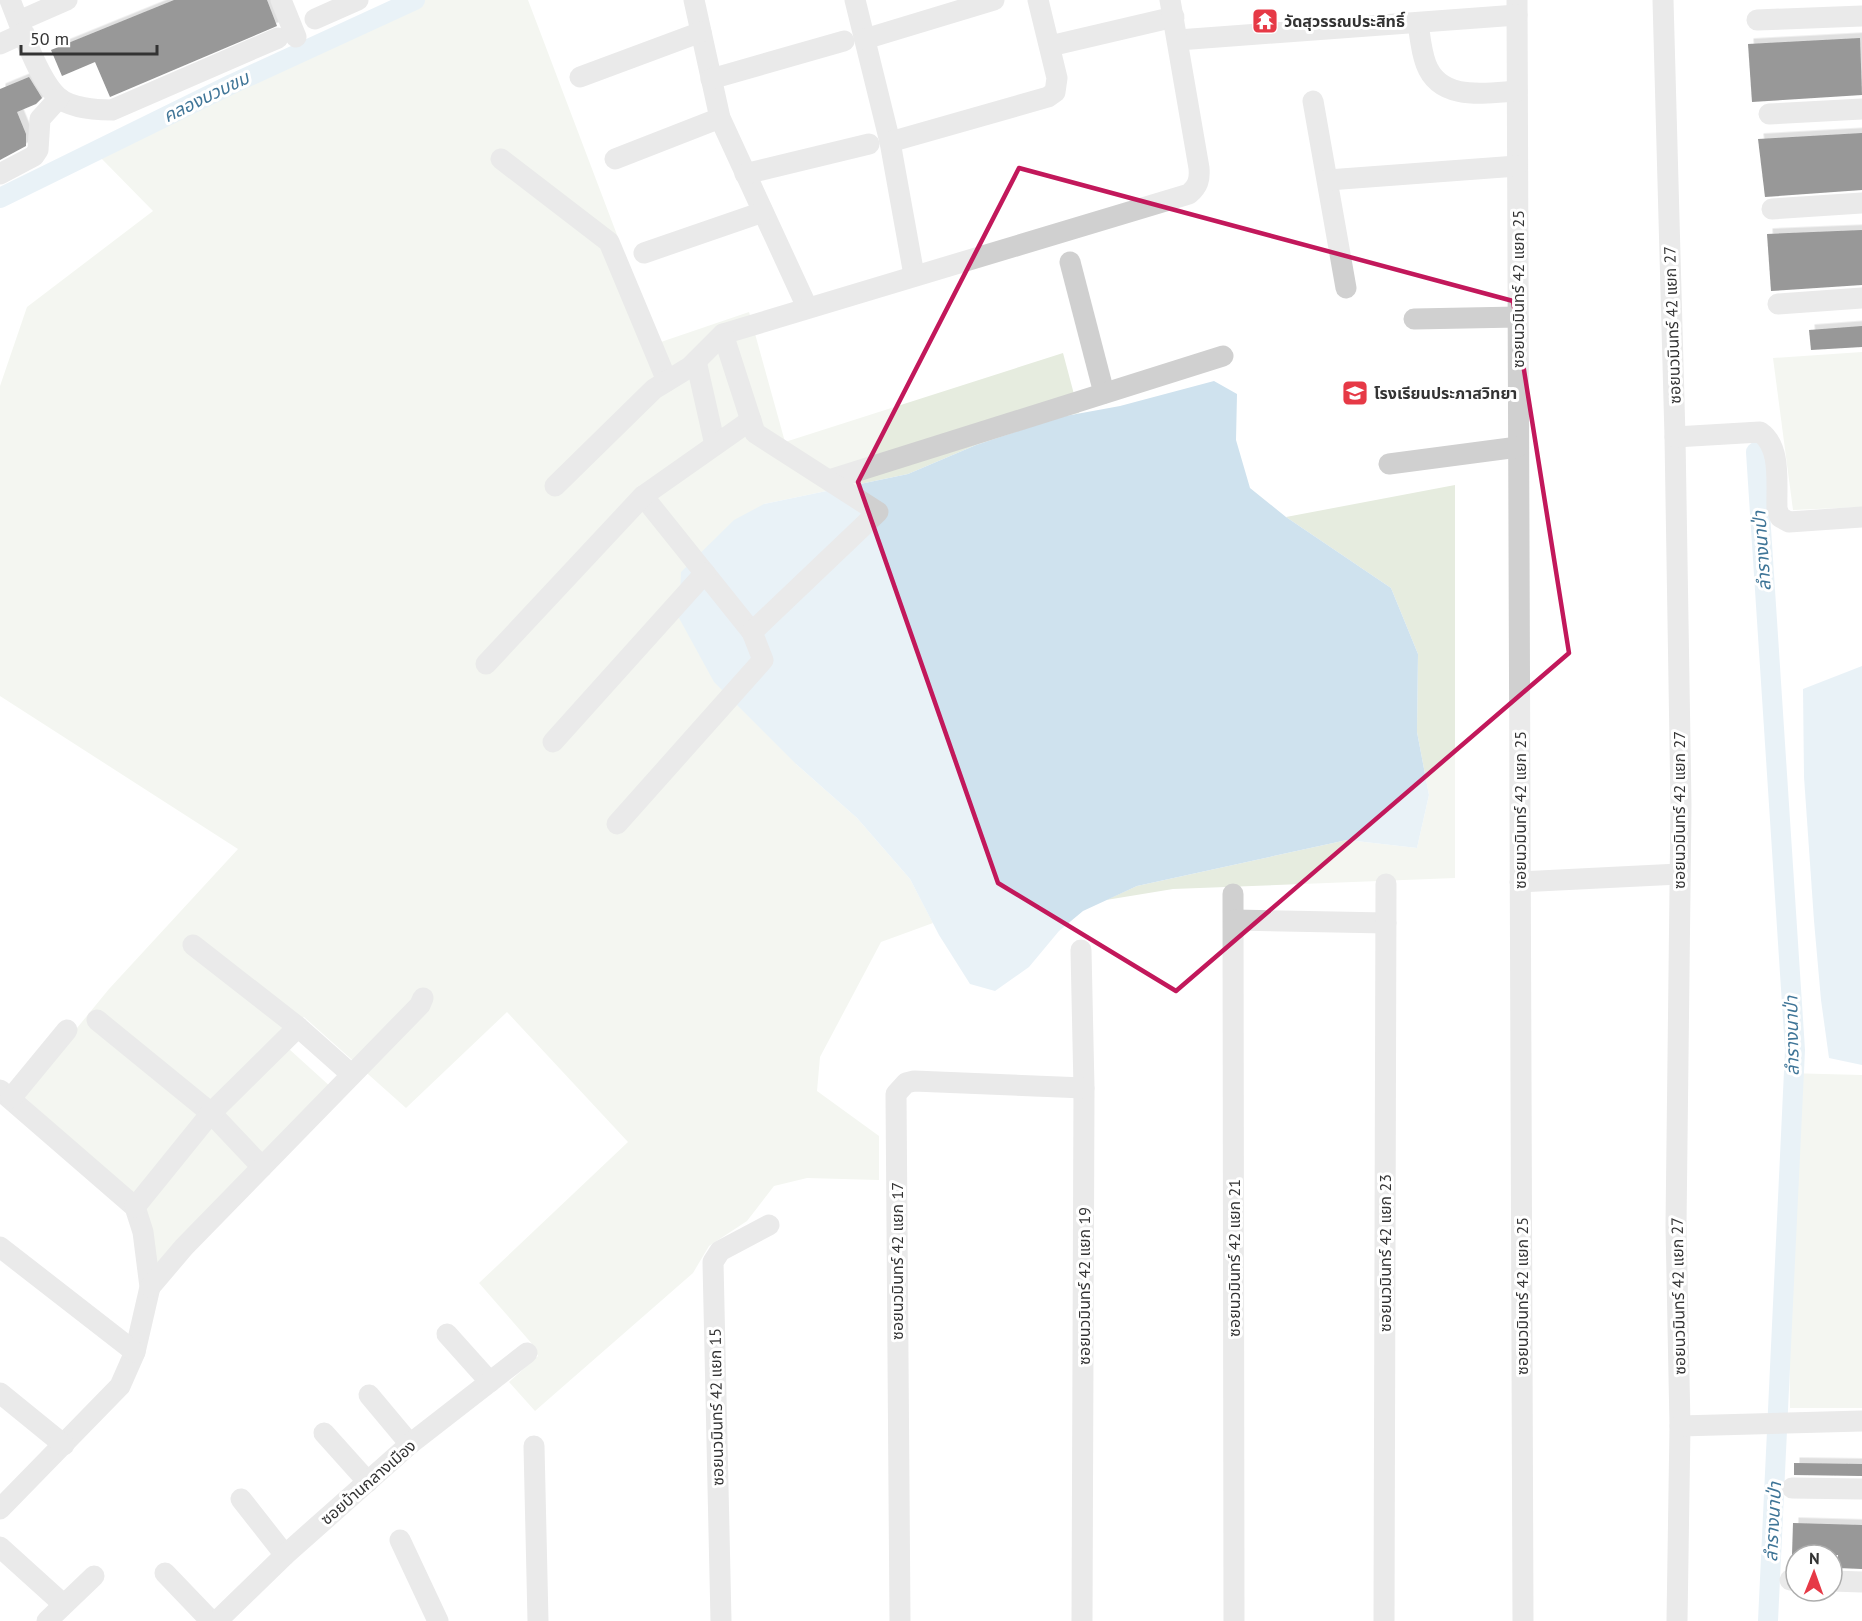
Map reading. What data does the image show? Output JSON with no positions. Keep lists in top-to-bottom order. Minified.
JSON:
{"streets":{"street":["ซอยนวมินทร์ 42 แยก 25","ซอยนวมินทร์ 42 แยก 27","ซอยนวมินทร์ 42 แยก 23","ซอยนวมินทร์ 42 แยก 21","ซอยนวมินทร์ 42 แยก 17","ซอยนวมินทร์ 42 แยก 19","ซอยนวมินทร์ 42 แยก 15","ซอยบ้านกลางเมือง"]},"crossings":[["ซอยนวมินทร์ 42 แยก 17","ซอยนวมินทร์ 42 แยก 19"]],"water":["คลองบวบขม","ลำรางนาป่า"],"places":{"temple":["วัดสุวรรณประสิทธิ์"],"school or university":["โรงเรียนประภาสวิทยา"]},"scale_bar":"50 m","north":"top"}
